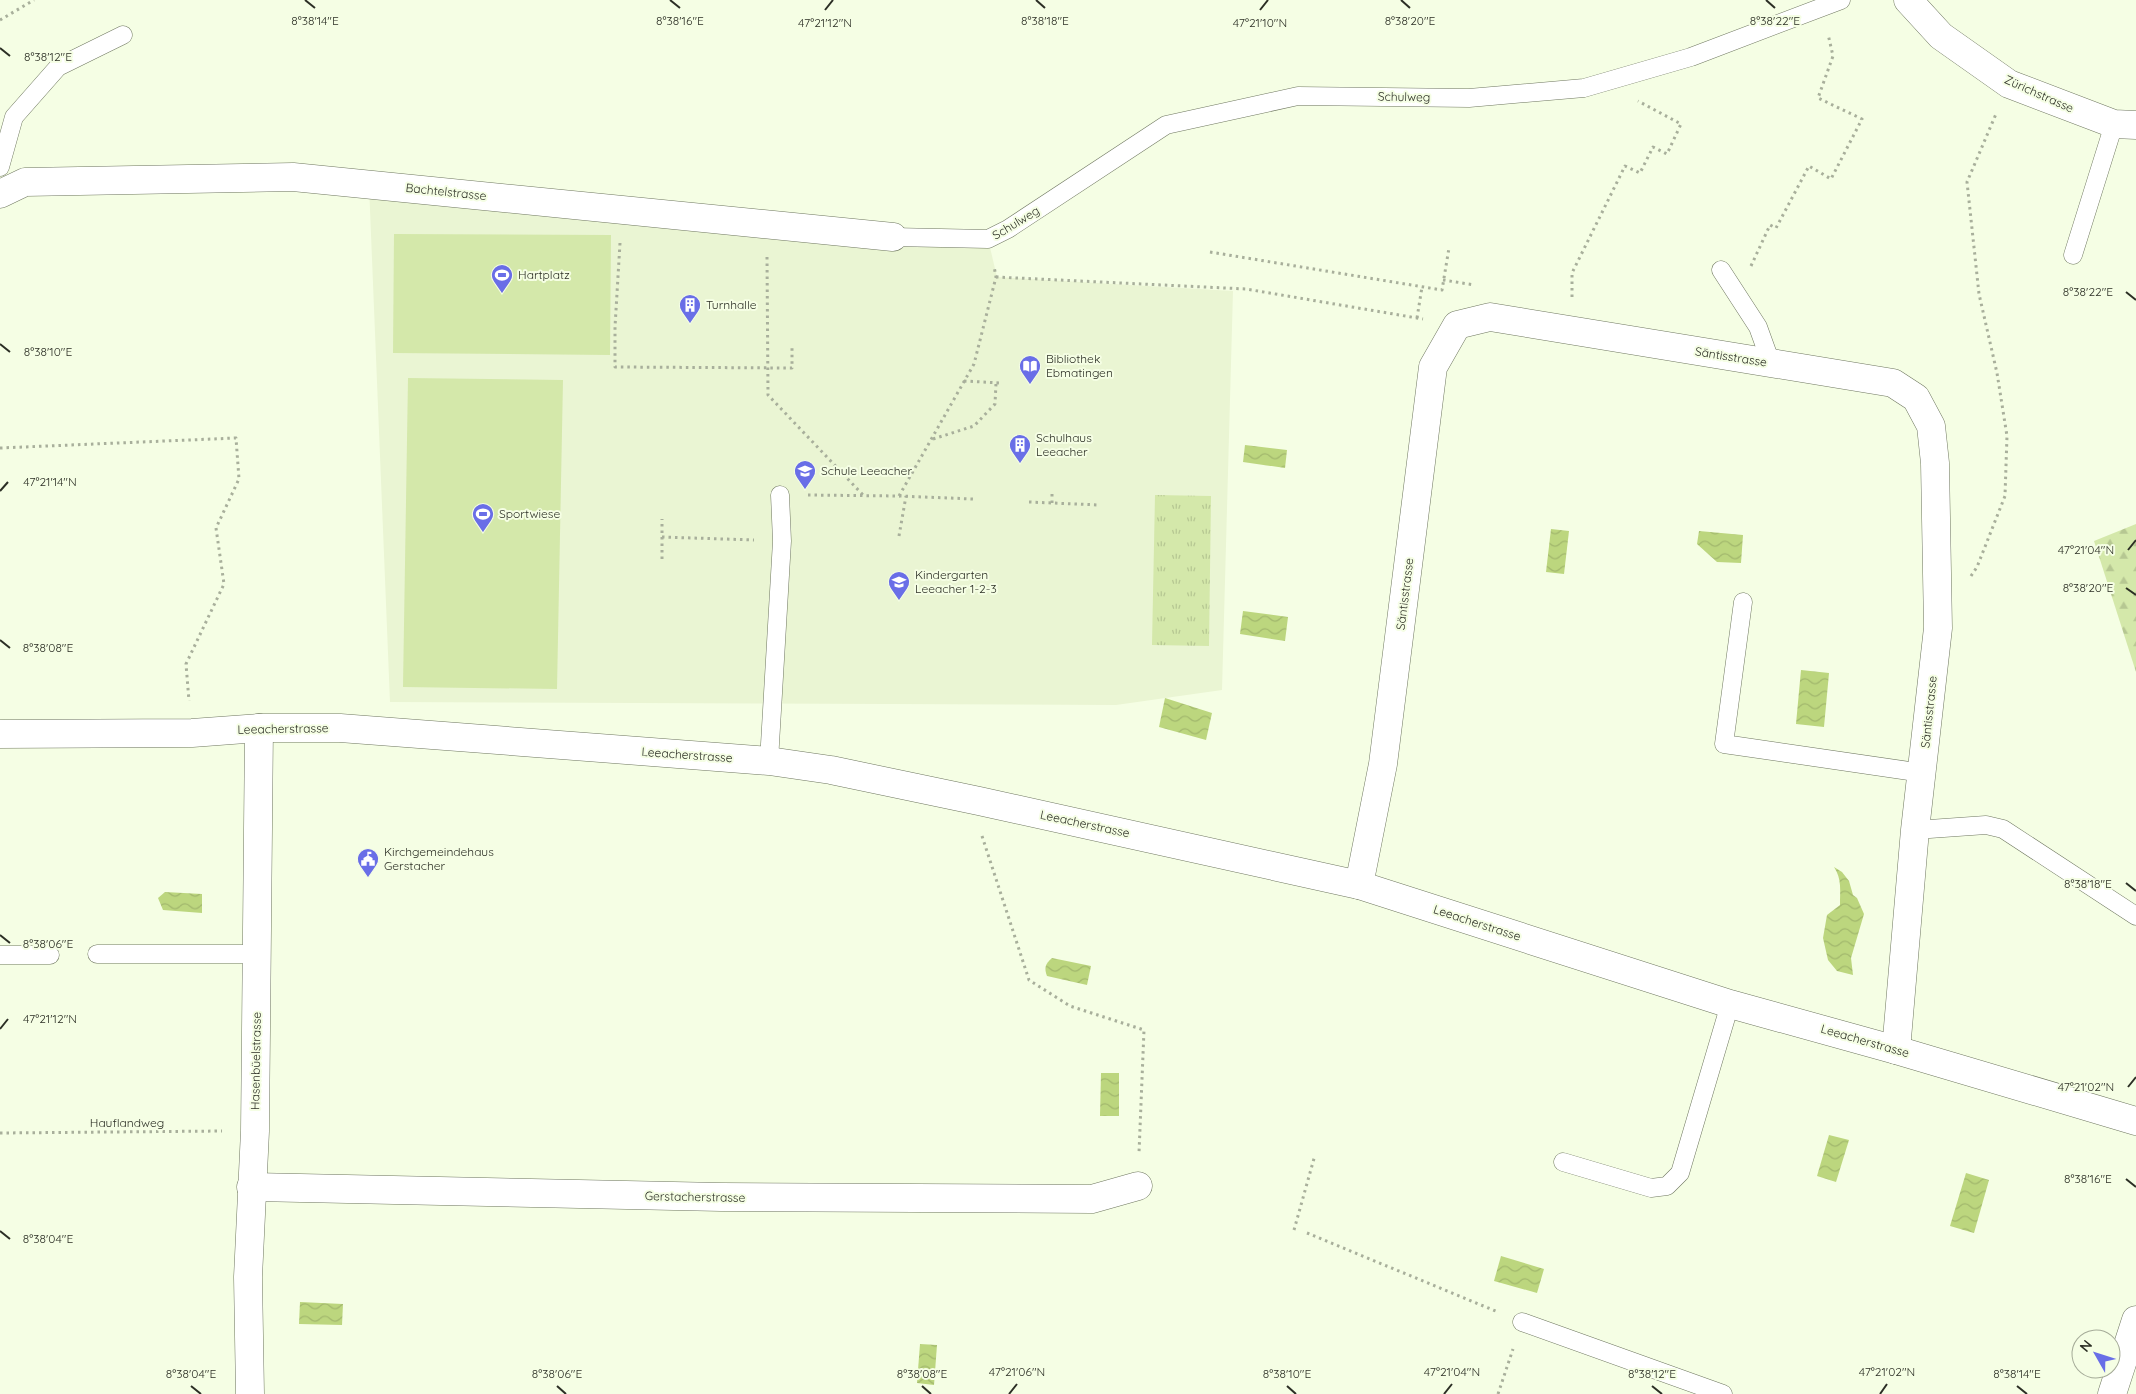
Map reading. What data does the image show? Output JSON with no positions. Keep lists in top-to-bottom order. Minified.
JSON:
{"streets":{"street":["Zürichstrasse","Bachtelstrasse","Säntisstrasse","Leeacherstrasse","Hasenbüelstrasse","Gerstacherstrasse"],"lane":["Schulweg"],"path":["Hauflandweg"]},"crossings":[["Schulweg","Bachtelstrasse"],["Säntisstrasse","Leeacherstrasse"],["Leeacherstrasse","Hasenbüelstrasse"],["Hasenbüelstrasse","Hauflandweg"],["Hasenbüelstrasse","Gerstacherstrasse"]],"places":{"sports":["Hartplatz","Sportwiese"],"building":["Turnhalle","Schulhaus Leeacher"],"library":["Bibliothek Ebmatingen"],"school or university":["Schule Leeacher","Kindergarten Leeacher 1-2-3"],"public building":["Kirchgemeindehaus Gerstacher"]},"north":"top left","coordinates":["8°38'16\"E","8°38'20\"E","8°38'14\"E","8°38'18\"E","8°38'22\"E","47°21'12\"N","47°21'10\"N","8°38'12\"E","8°38'10\"E","47°21'14\"N","47°21'04\"N","8°38'08\"E","8°38'06\"E","47°21'02\"N","8°38'04\"E","47°21'06\"N"]}
